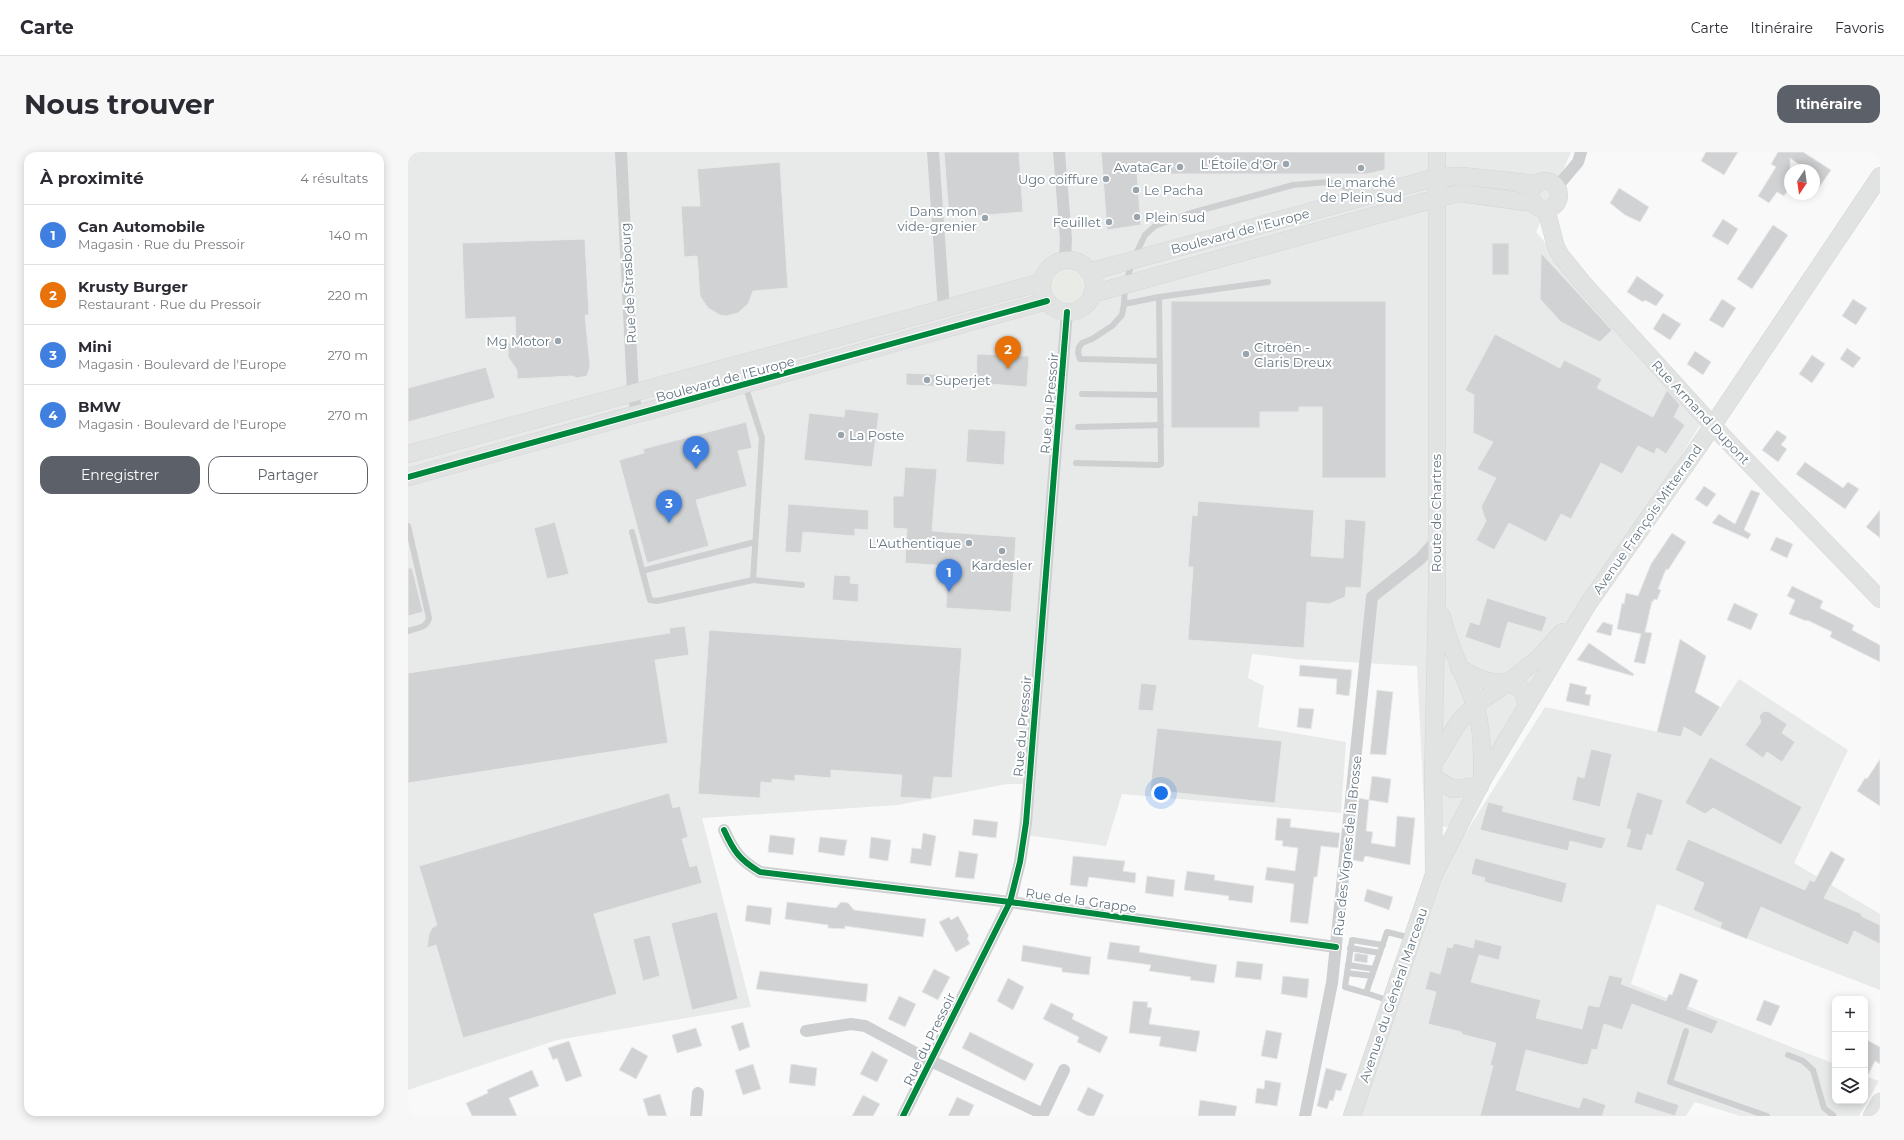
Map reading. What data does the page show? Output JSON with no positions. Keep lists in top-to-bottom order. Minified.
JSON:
{"streets":{"street":["Boulevard de l'Europe","Rue de Strasbourg","Rue du Pressoir","Rue Armand Dupont","Route de Chartres","Avenue François Mitterrand","Rue des Vignes de la Brosse","Rue de la Grappe","Avenue du Général Marceau"]},"crossings":[["Boulevard de l'Europe","Rue de Strasbourg"],["Boulevard de l'Europe","Rue du Pressoir"],["Boulevard de l'Europe","Route de Chartres"],["Rue du Pressoir","Rue de la Grappe"],["Rue Armand Dupont","Avenue François Mitterrand"],["Route de Chartres","Avenue François Mitterrand"],["Route de Chartres","Rue des Vignes de la Brosse"],["Route de Chartres","Avenue du Général Marceau"],["Avenue François Mitterrand","Avenue du Général Marceau"],["Rue des Vignes de la Brosse","Rue de la Grappe"]],"places":["L'Étoile d'Or","AvataCar","Le marché de Plein Sud","Ugo coiffure","Le Pacha","Plein sud","Dans mon vide-grenier","Feuillet","Mg Motor","Citroën - Claris Dreux","Superjet","La Poste","L'Authentique","Kardesler"],"north":"bottom","page":{"header":"Carte","nav":["Carte","Itinéraire","Favoris"],"buttons":["Itinéraire",["Enregistrer","Partager"]],"title":"Nous trouver","heading":["À proximité","4 résultats"],"list":[{"mark":"1","name":"Can Automobile","note":"Magasin · Rue du Pressoir","value":"140 m"},{"mark":"2","name":"Krusty Burger","note":"Restaurant · Rue du Pressoir","value":"220 m"},{"mark":"3","name":"Mini","note":"Magasin · Boulevard de l'Europe","value":"270 m"},{"mark":"4","name":"BMW","note":"Magasin · Boulevard de l'Europe","value":"270 m"}],"pins":["2","4","3","1"],"map_buttons":["+","−"]}}
